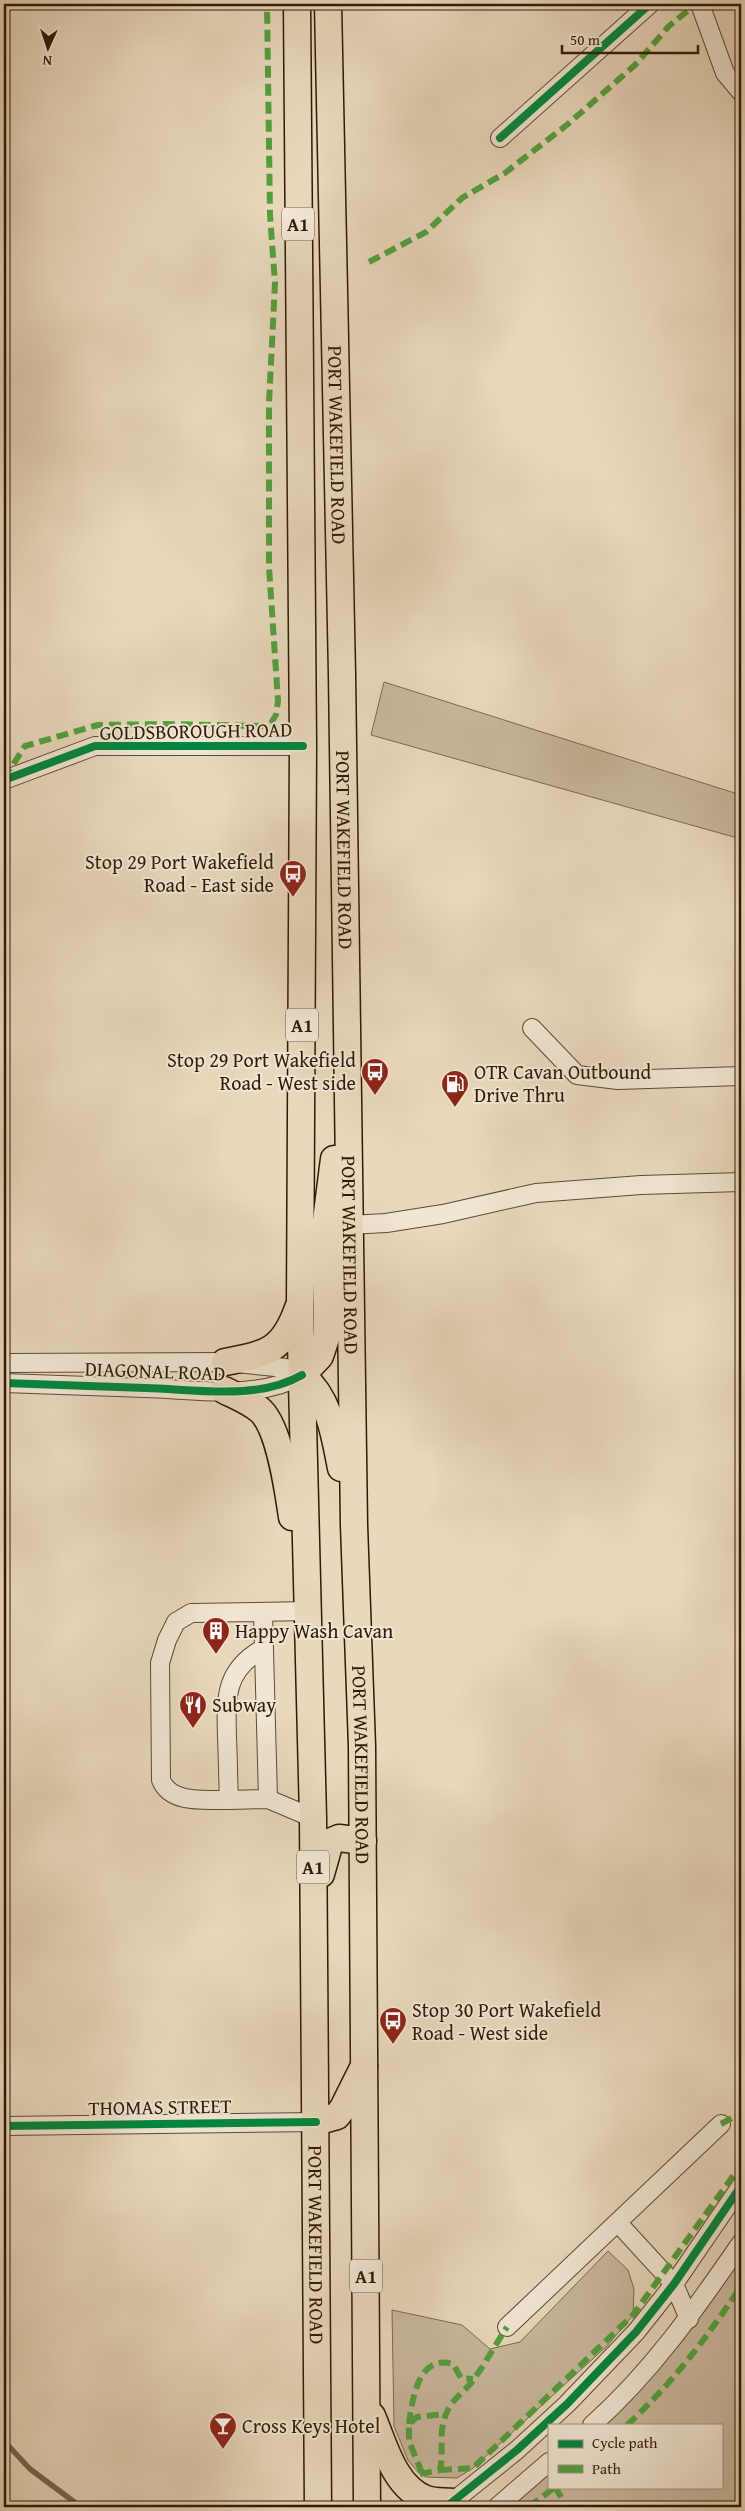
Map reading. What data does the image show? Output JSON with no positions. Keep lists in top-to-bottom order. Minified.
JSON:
{"streets":{"highway":["A1","PORT WAKEFIELD ROAD"],"street":["GOLDSBOROUGH ROAD","DIAGONAL ROAD","THOMAS STREET"]},"crossings":[["PORT WAKEFIELD ROAD","GOLDSBOROUGH ROAD"],["PORT WAKEFIELD ROAD","DIAGONAL ROAD"],["PORT WAKEFIELD ROAD","THOMAS STREET"]],"places":{"bus stop":["Stop 29 Port Wakefield Road - East side","Stop 29 Port Wakefield Road - West side","Stop 30 Port Wakefield Road - West side"],"fuel station":["OTR Cavan Outbound Drive Thru"],"building":["Happy Wash Cavan"],"restaurant":["Subway"],"bar":["Cross Keys Hotel"]},"legend":["Cycle path","Path"],"scale_bar":"50 m","north":"bottom"}
